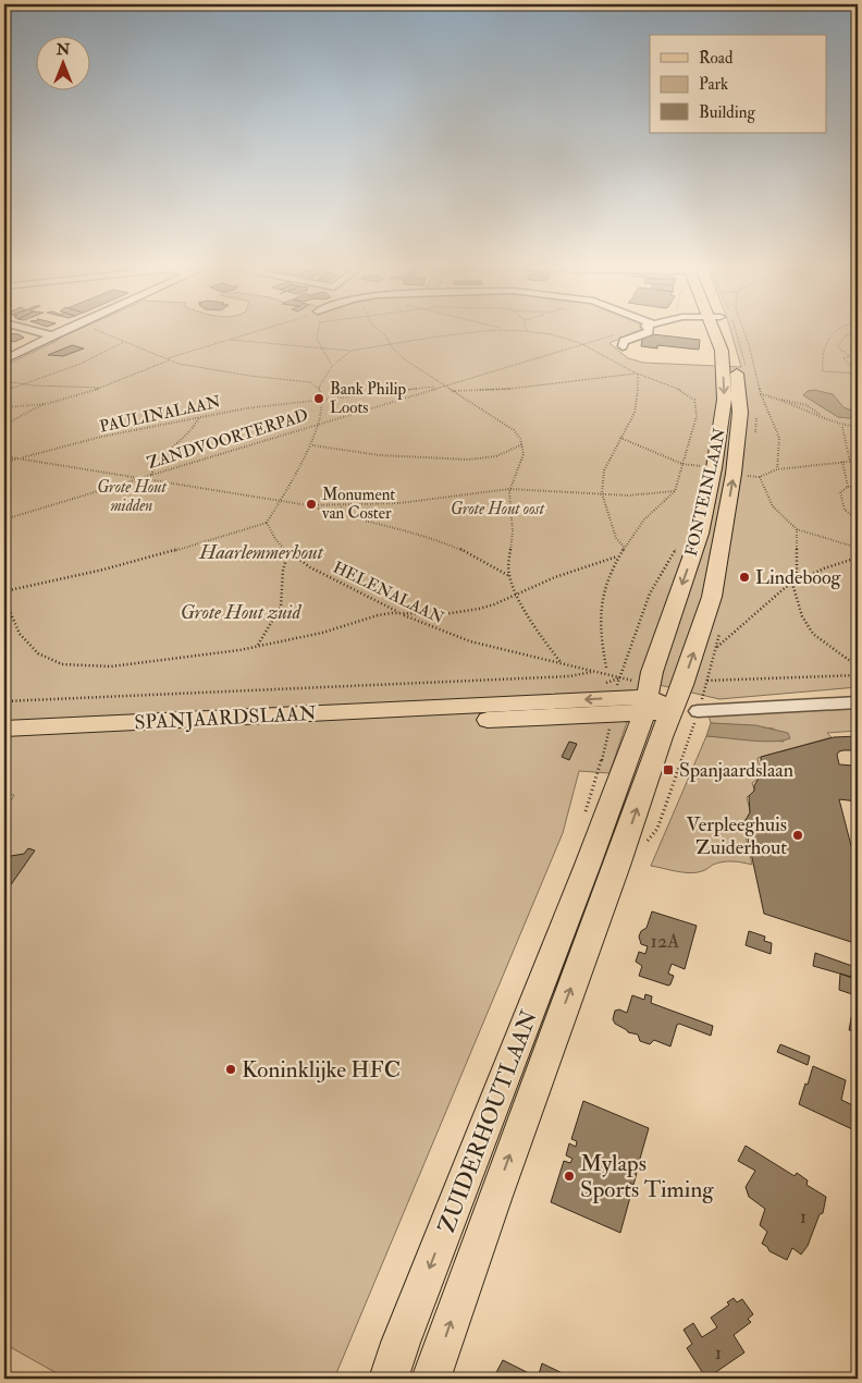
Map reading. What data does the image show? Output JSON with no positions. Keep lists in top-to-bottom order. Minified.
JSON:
{"streets":{"main road":["FONTEINLAAN","SPANJAARDSLAAN","ZUIDERHOUTLAAN"],"path":["PAULINALAAN","ZANDVOORTERPAD","HELENALAAN"]},"crossings":[["PAULINALAAN","ZANDVOORTERPAD"],["FONTEINLAAN","HELENALAAN"],["FONTEINLAAN","SPANJAARDSLAAN"],["FONTEINLAAN","ZUIDERHOUTLAAN"],["HELENALAAN","SPANJAARDSLAAN"],["SPANJAARDSLAAN","ZUIDERHOUTLAAN"]],"parks":["Grote Hout midden","Grote Hout oost","Haarlemmerhout","Grote Hout zuid"],"places":{"other":["Bank Philip Loots","Monument van Coster","Lindeboog","Verpleeghuis Zuiderhout","Koninklijke HFC","Mylaps Sports Timing"],"transit":["Spanjaardslaan"]},"house_numbers":["12A","1","1"],"legend":["Road","Park","Building"],"north":"top"}
